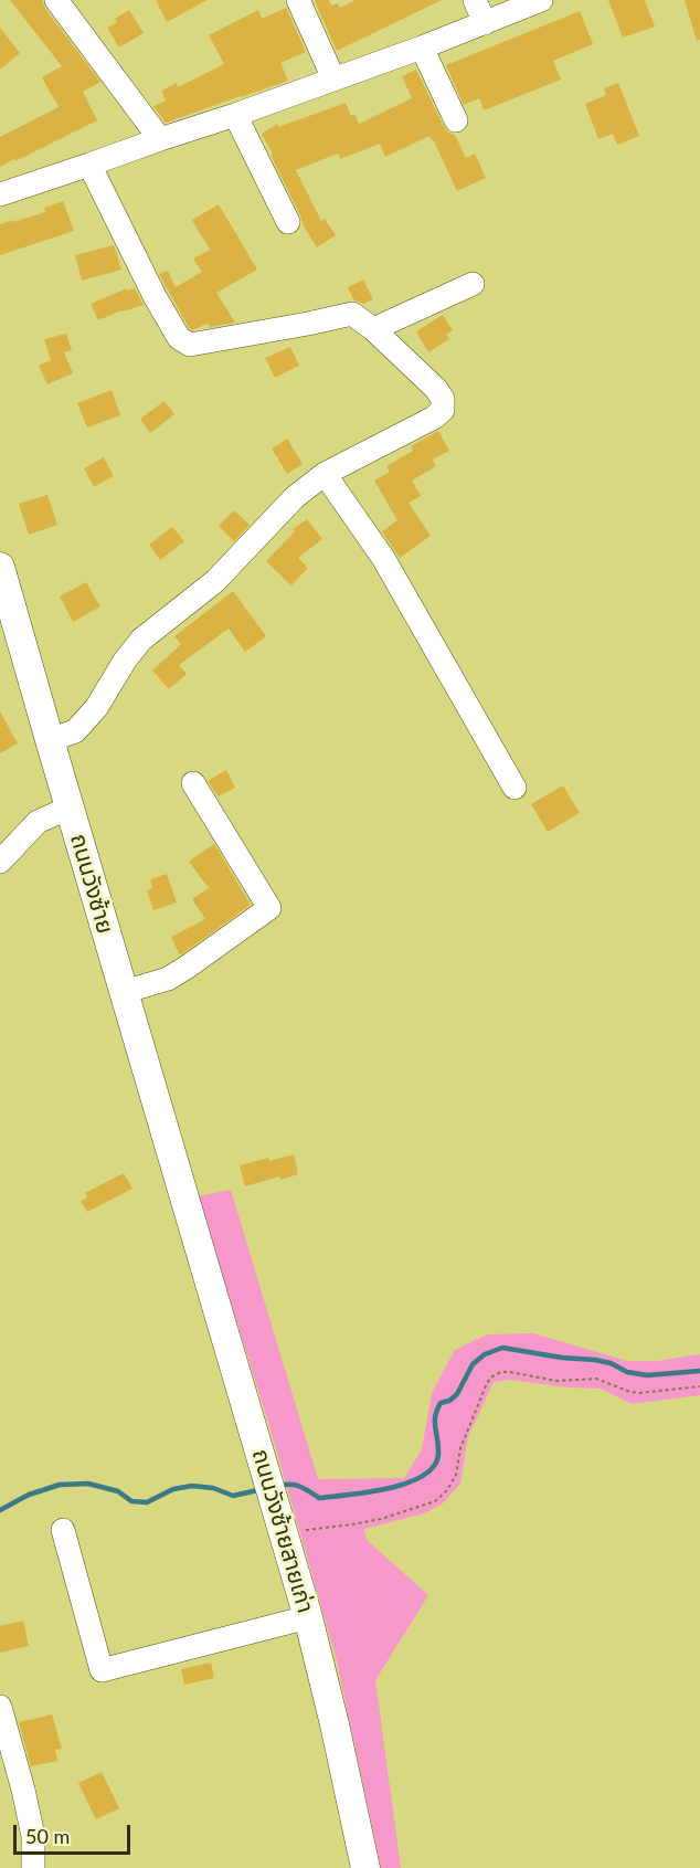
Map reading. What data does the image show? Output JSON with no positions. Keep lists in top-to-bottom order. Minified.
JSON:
{"streets":{"main road":["ถนนวังซ้าย","ถนนวังซ้ายสายเก่า"]},"crossings":[["ถนนวังซ้าย","ถนนวังซ้ายสายเก่า"]],"scale_bar":"50 m"}
